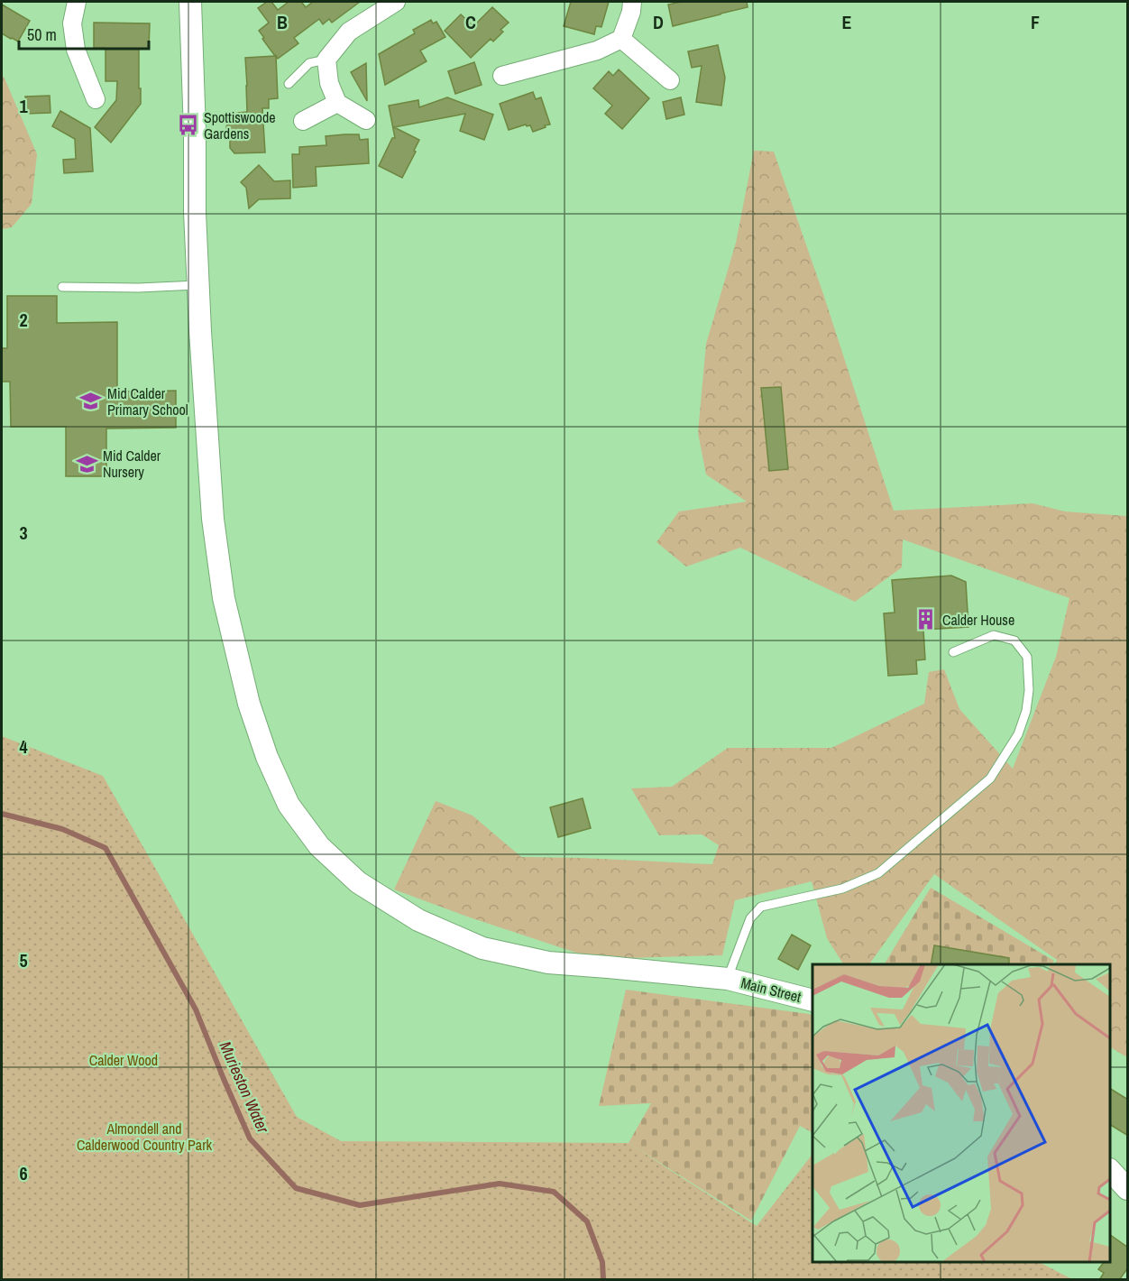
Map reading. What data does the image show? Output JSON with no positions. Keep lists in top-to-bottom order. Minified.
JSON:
{"streets":{"street":["Main Street"]},"water":["Murieston Water"],"parks":["Calder Wood","Almondell and Calderwood Country Park"],"places":{"bus stop":["Spottiswoode Gardens"],"school or university":["Mid Calder Primary School","Mid Calder Nursery"],"building":["Calder House"]},"scale_bar":"50 m","grid":{"columns":["B","C","D","E","F"],"rows":["1","2","3","4","5","6"]}}
